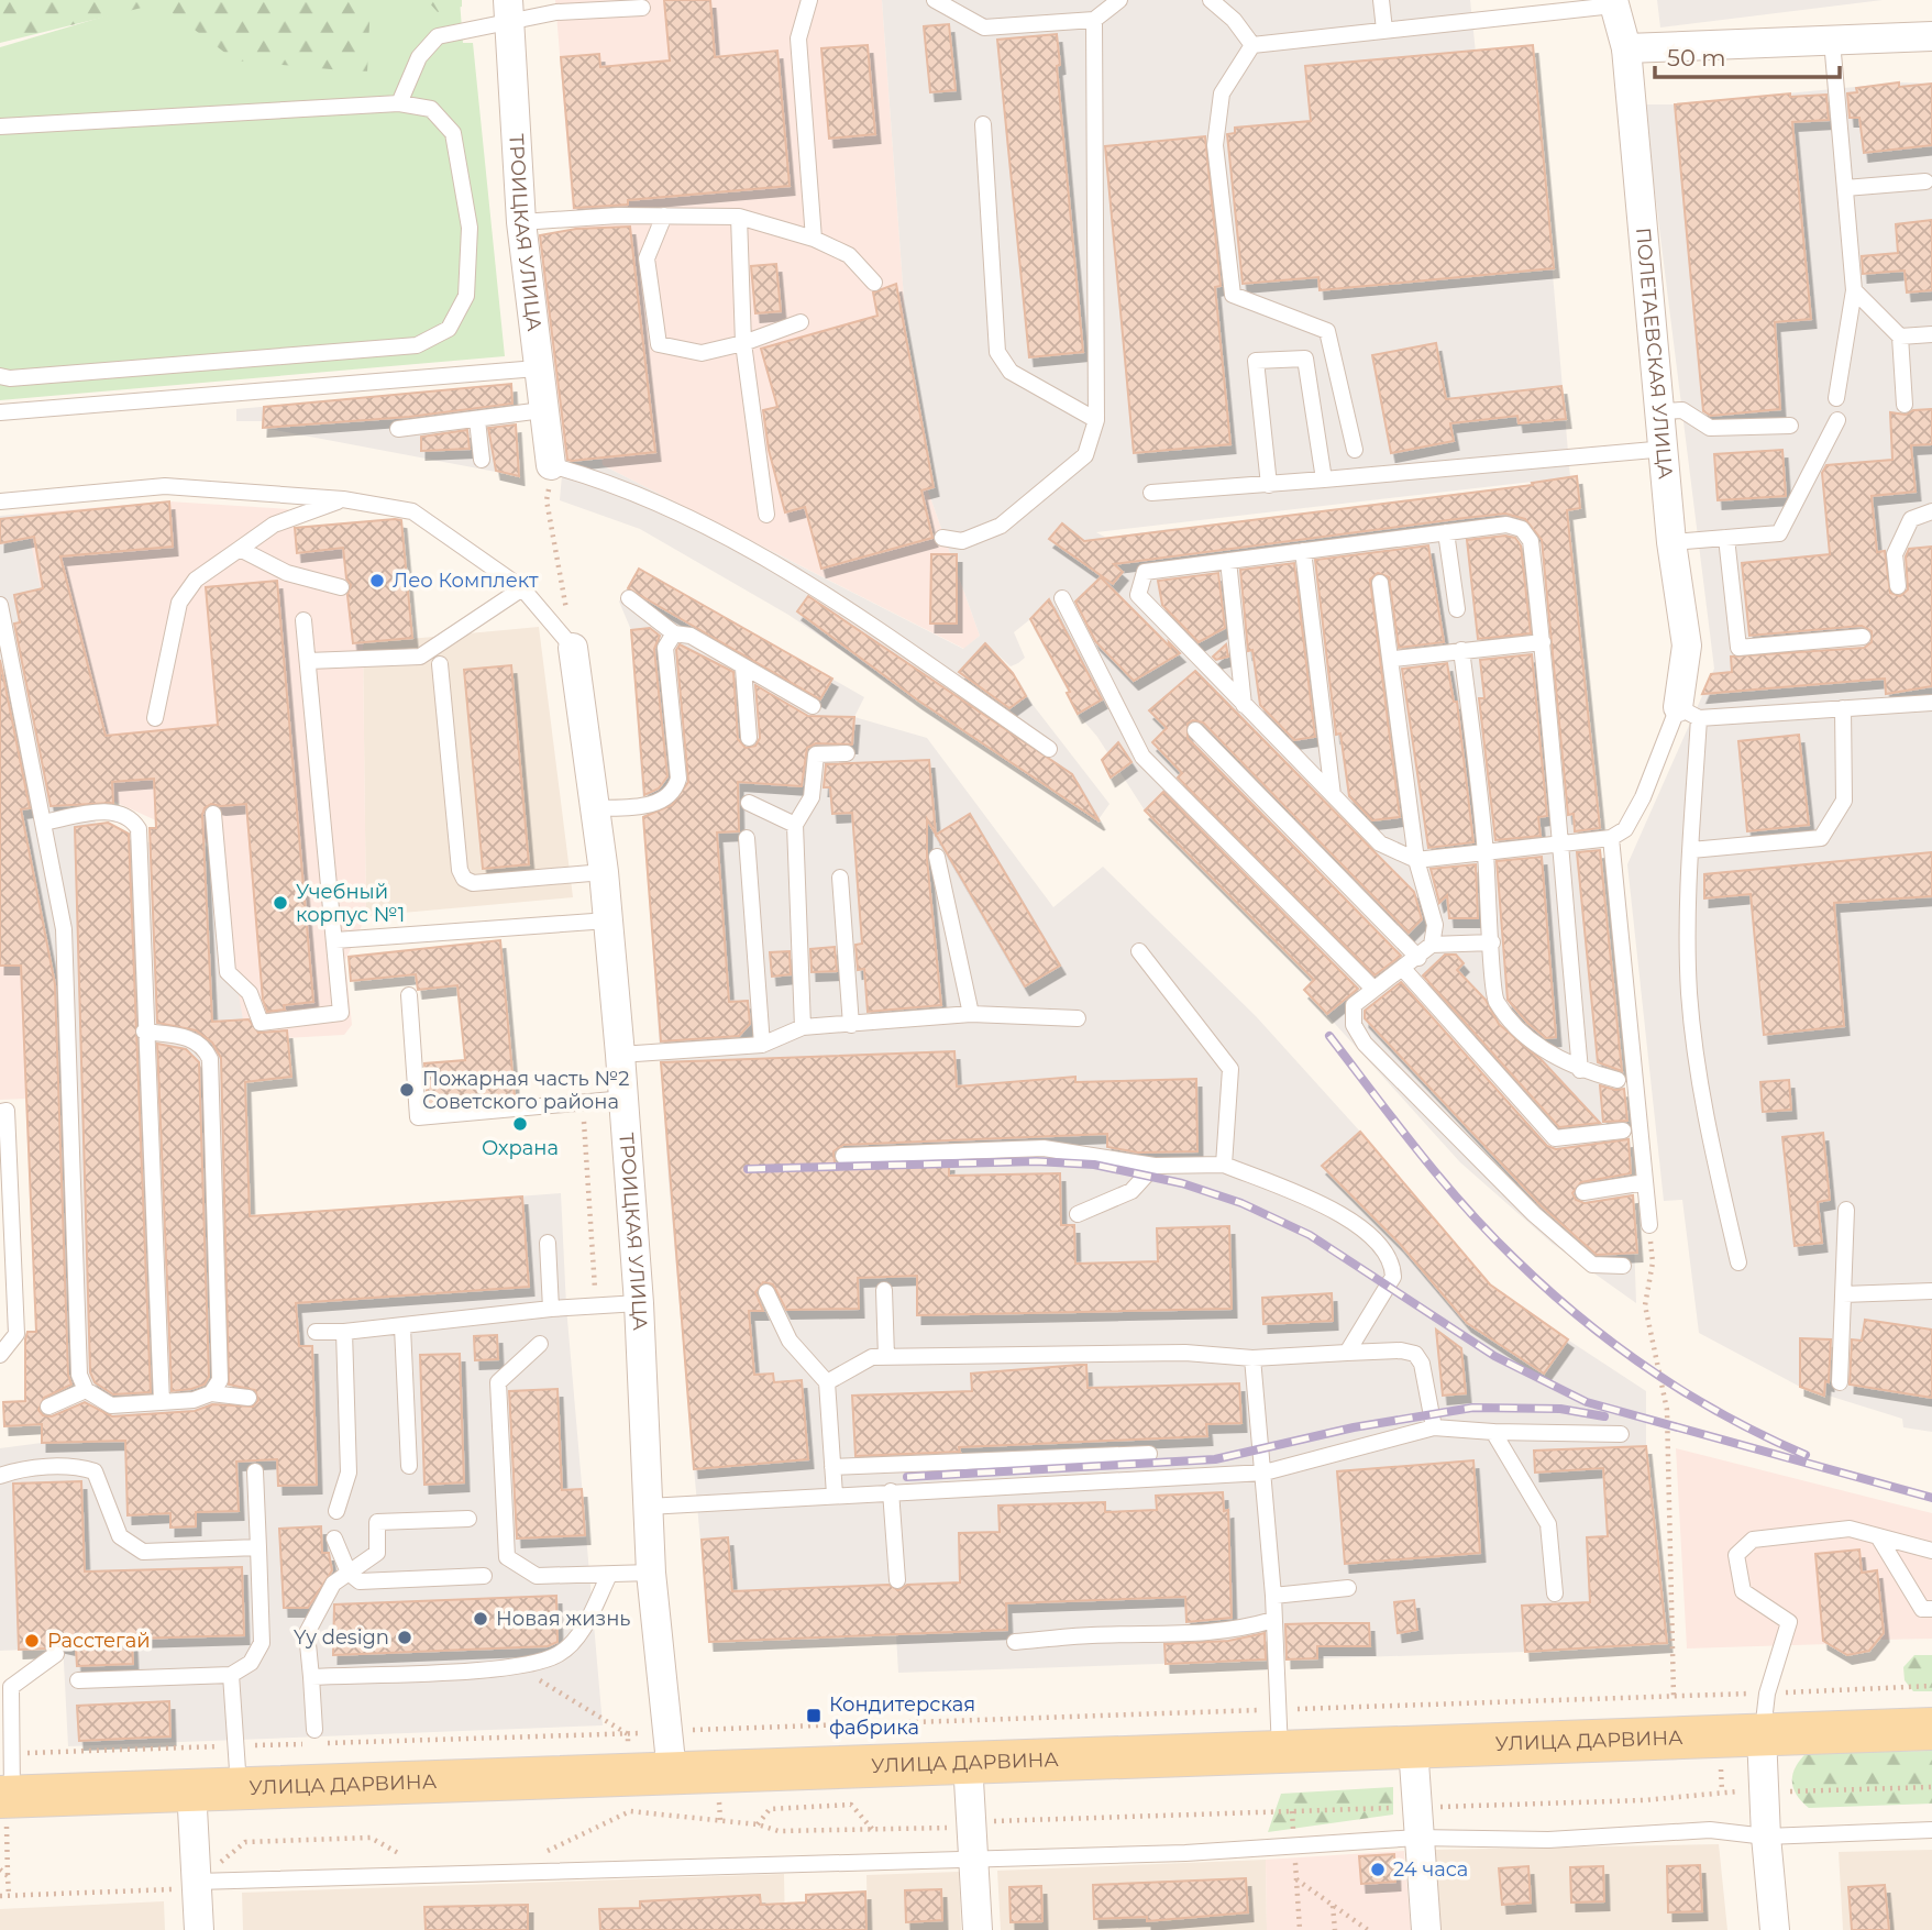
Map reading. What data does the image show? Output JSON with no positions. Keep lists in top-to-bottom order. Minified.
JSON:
{"streets":{"main road":["УЛИЦА ДАРВИНА"],"street":["ТРОИЦКАЯ УЛИЦА","ПОЛЕТАЕВСКАЯ УЛИЦА"]},"crossings":[["ТРОИЦКАЯ УЛИЦА","УЛИЦА ДАРВИНА"]],"places":{"other":["Лео Комплект","Учебный корпус №1","Пожарная часть №2 Советского района","Охрана","Новая жизнь","Yy design","Расстегай","24 часа"],"transit":["Кондитерская фабрика"]},"scale_bar":"50 m"}
